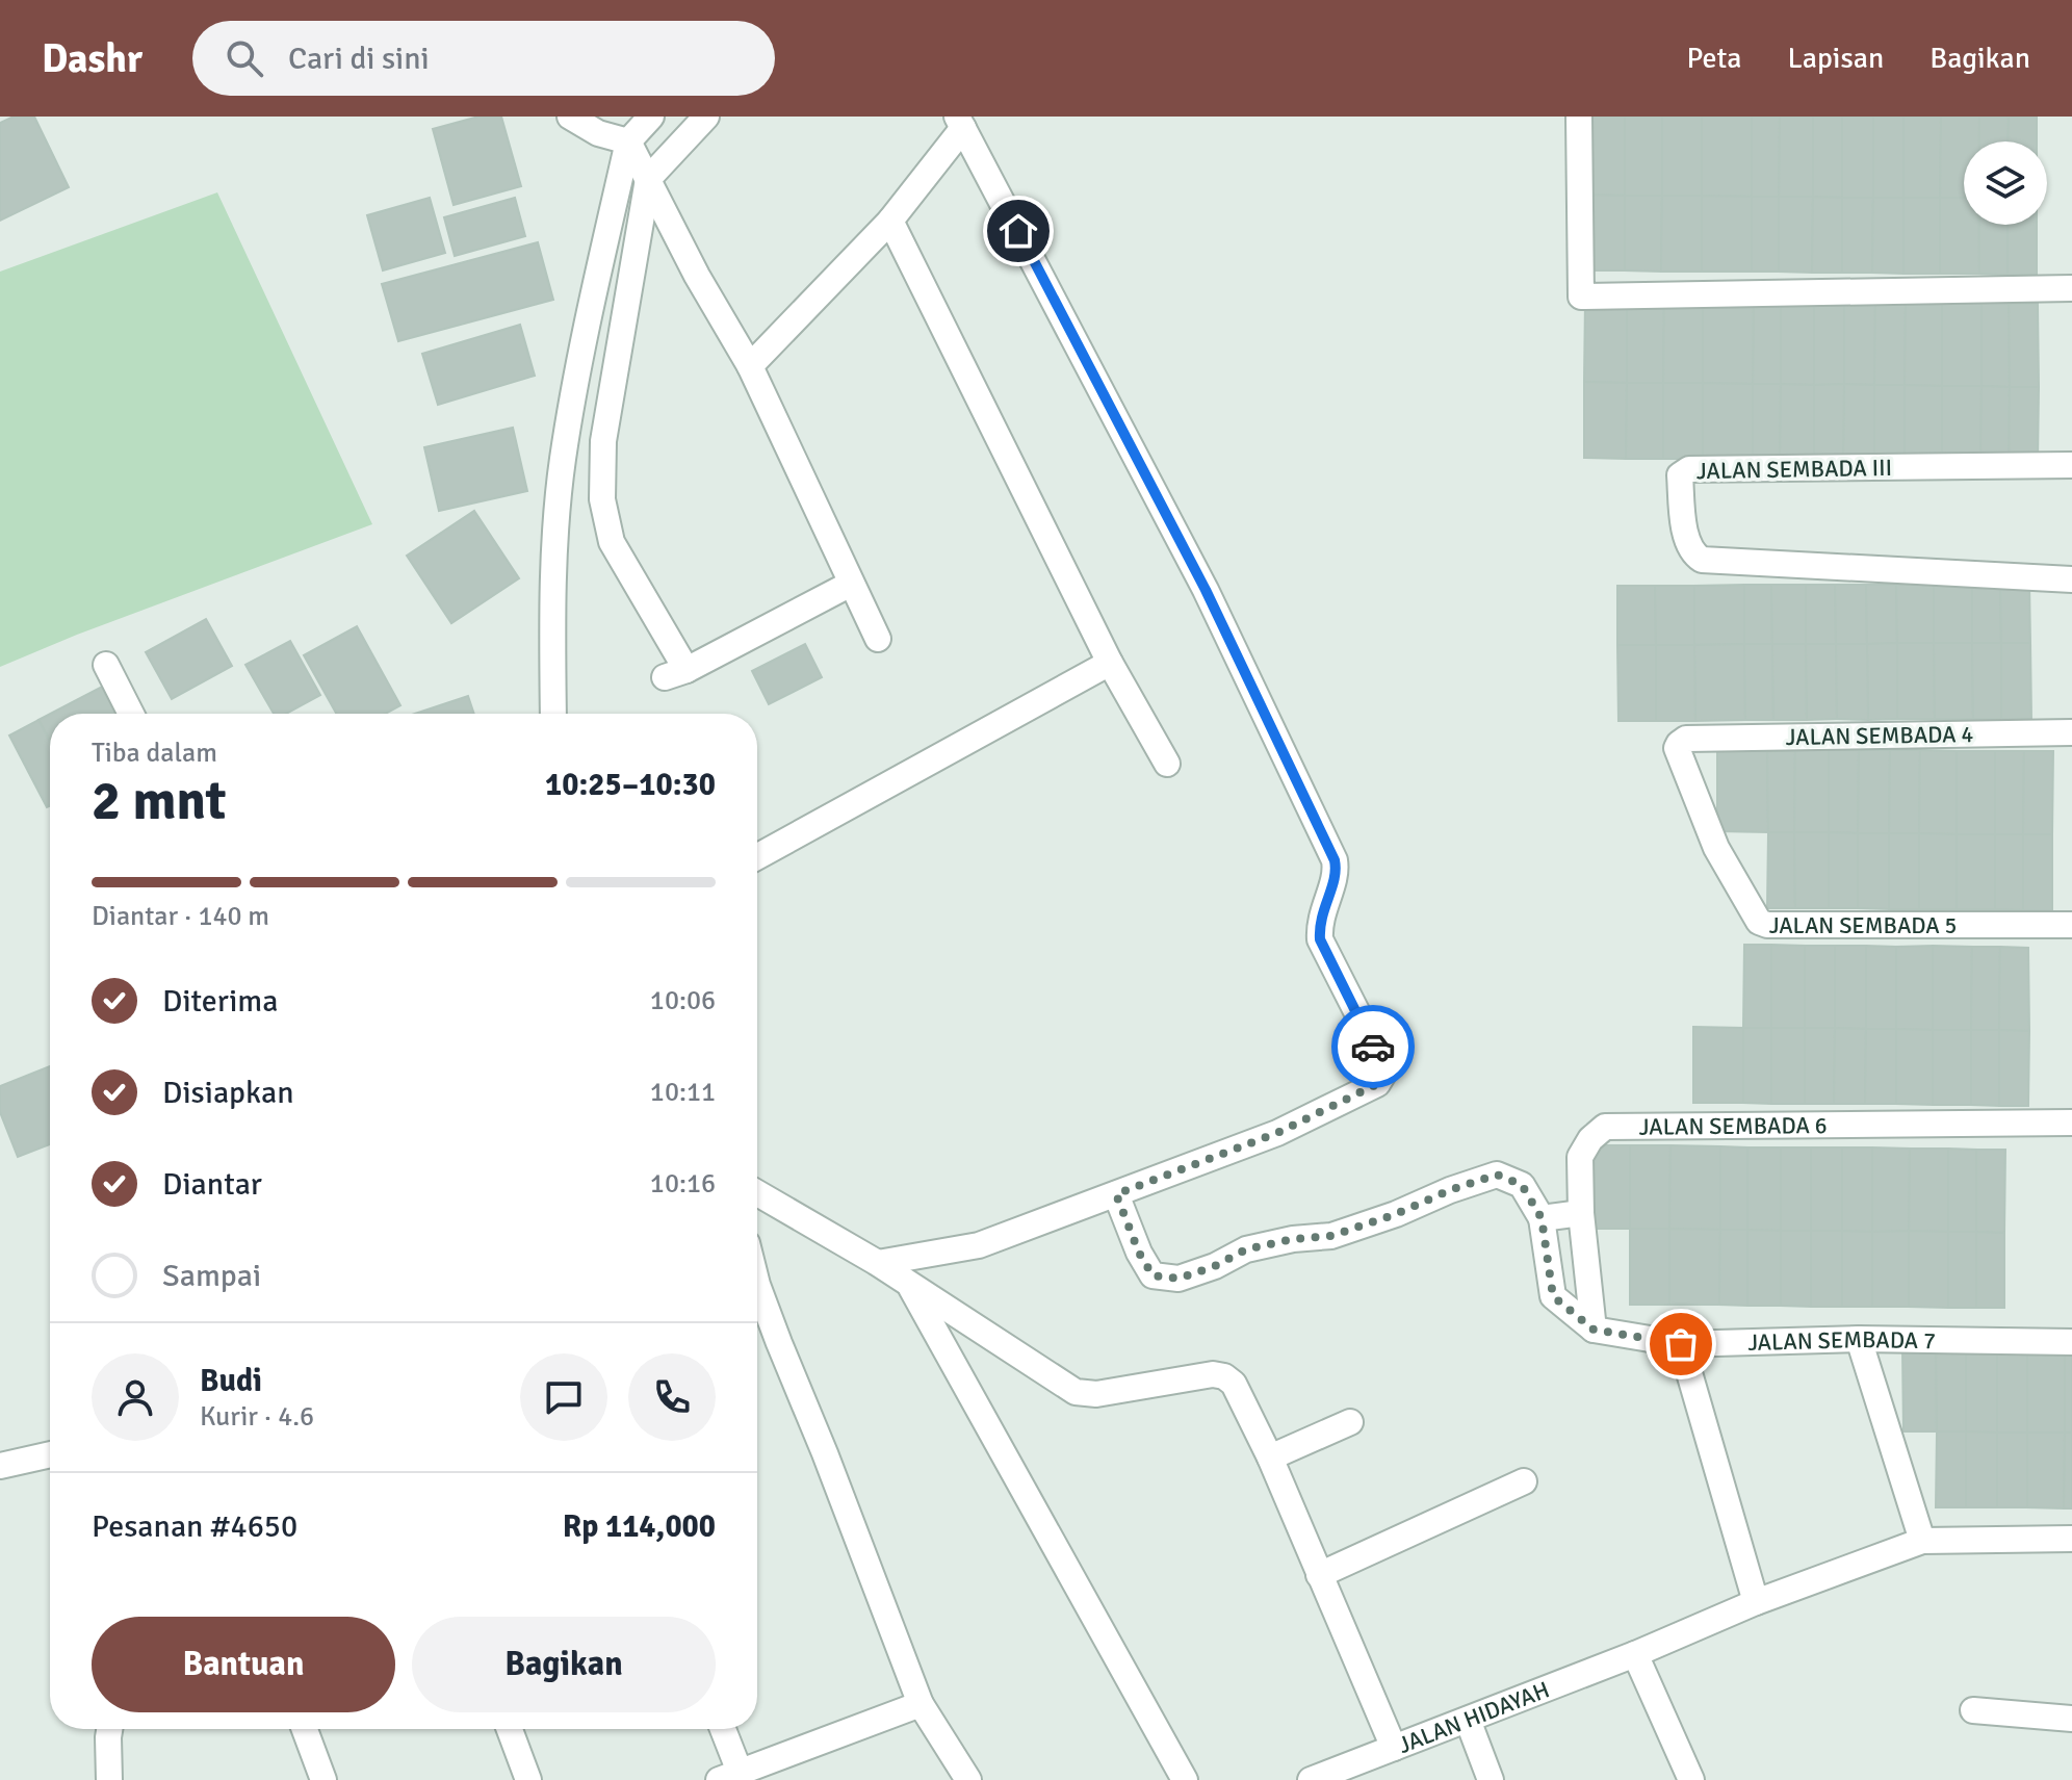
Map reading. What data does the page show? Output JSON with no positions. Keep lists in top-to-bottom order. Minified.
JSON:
{"streets":{"street":["JALAN SEMBADA III","JALAN SEMBADA 4","JALAN SEMBADA 5","JALAN SEMBADA 6","JALAN SEMBADA 7","JALAN HIDAYAH"]},"crossings":[["JALAN SEMBADA 4","JALAN SEMBADA 5"],["JALAN SEMBADA 6","JALAN SEMBADA 7"]],"page":{"header":"Dashr","search":"Cari di sini","nav":["Peta","Lapisan","Bagikan"],"heading":["2 mnt","Tiba dalam","10:25–10:30"],"panel":["Budi","Kurir · 4.6","Pesanan #4650","Rp 114,000"],"bar":"Diantar · 140 m","list":[["Diterima","10:06"],["Disiapkan","10:11"],["Diantar","10:16"],"Sampai"],"buttons":["Bantuan","Bagikan"]}}
